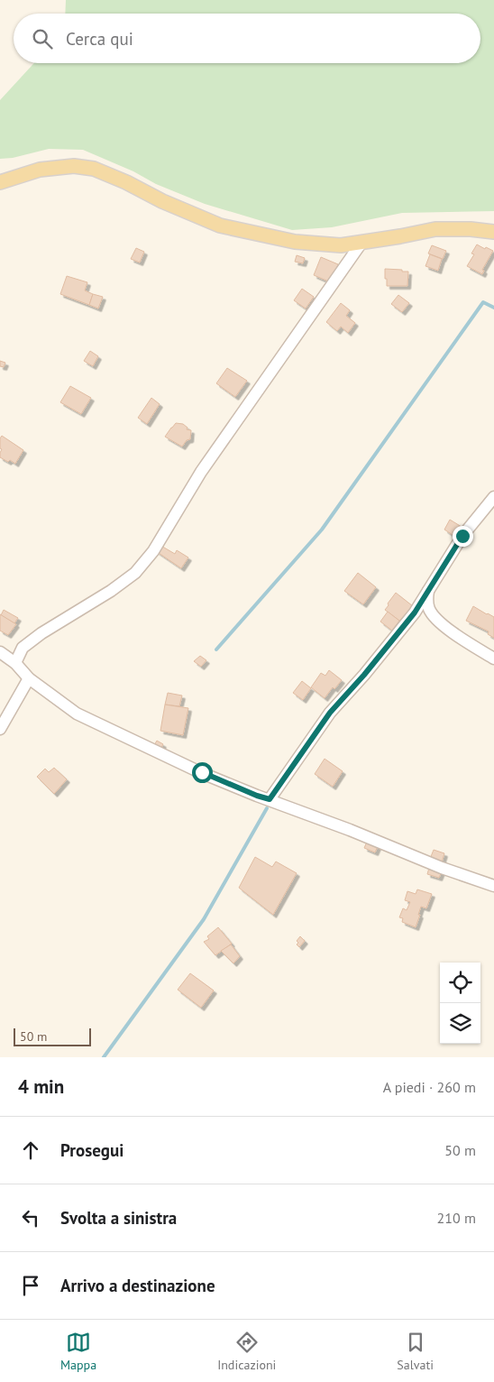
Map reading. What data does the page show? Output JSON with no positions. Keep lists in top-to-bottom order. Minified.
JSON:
{"scale_bar":"50 m","page":{"search":"Cerca qui","scale":"50 m","heading":["4 min","A piedi · 260 m"],"list":[["Prosegui","50 m"],["Svolta a sinistra","210 m"],"Arrivo a destinazione"],"nav":["Mappa","Indicazioni","Salvati"]}}
